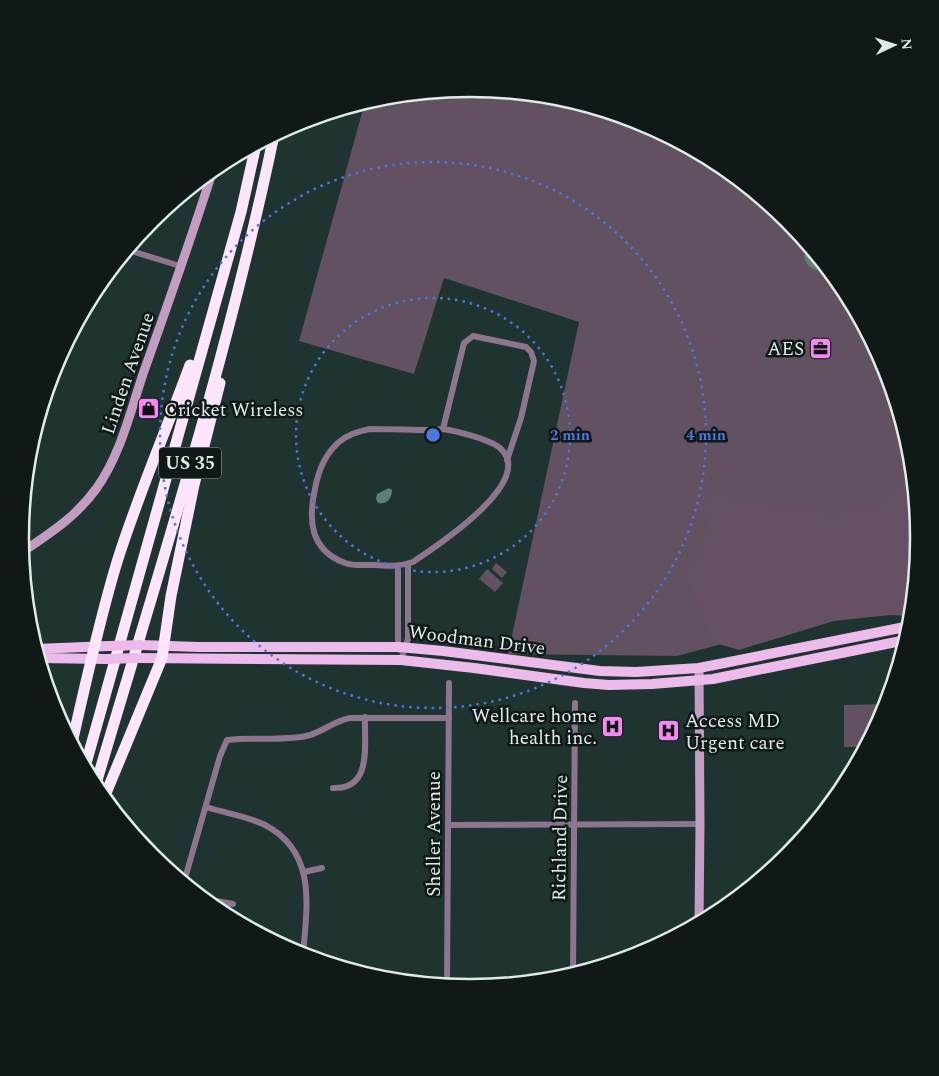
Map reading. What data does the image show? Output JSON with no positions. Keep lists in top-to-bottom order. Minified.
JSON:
{"streets":{"highway":["US 35"],"main road":["Linden Avenue","Woodman Drive"],"street":["Sheller Avenue","Richland Drive"]},"places":{"office":["AES"],"shop":["Cricket Wireless"],"hospital":["Wellcare home health inc.","Access MD Urgent care"]},"north":"right","rings":["2 min","4 min"]}
